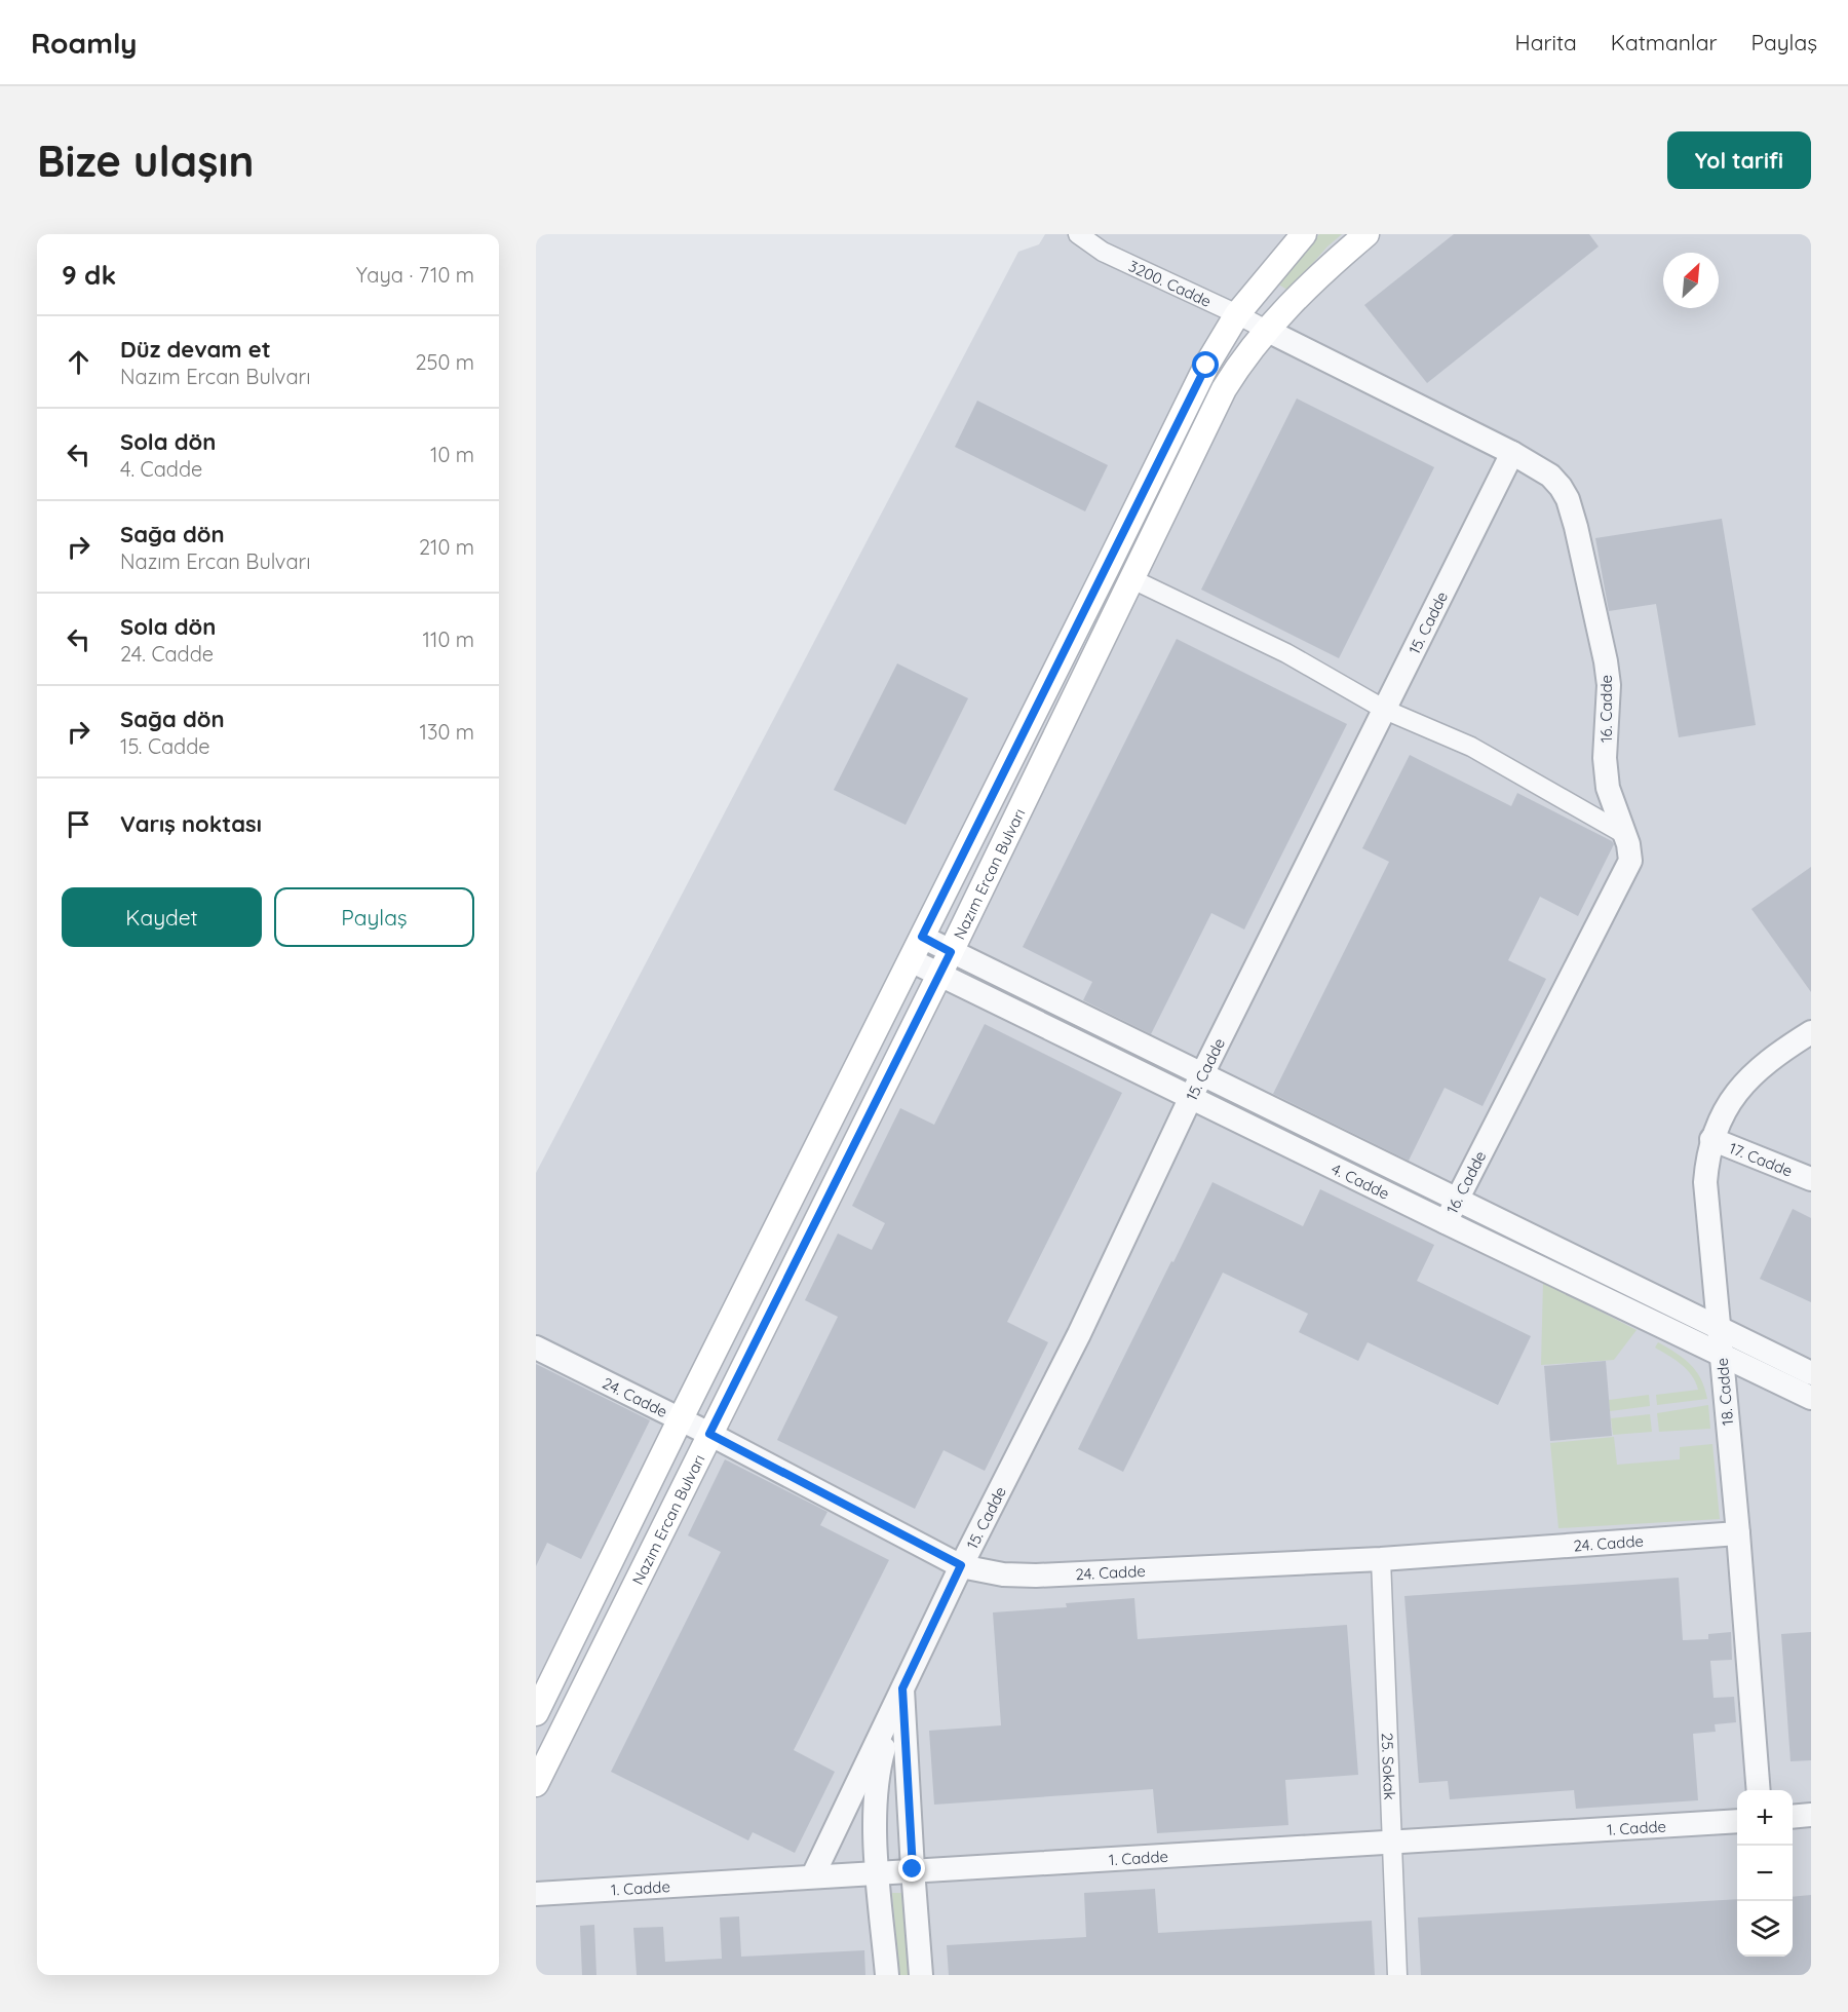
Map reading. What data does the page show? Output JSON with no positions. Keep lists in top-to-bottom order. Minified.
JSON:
{"streets":{"main road":["Nazım Ercan Bulvarı"],"street":["3200. Cadde","15. Cadde","16. Cadde","17. Cadde","4. Cadde","18. Cadde","24. Cadde","25. Sokak","1. Cadde"]},"crossings":[["3200. Cadde","16. Cadde"],["3200. Cadde","Nazım Ercan Bulvarı"],["15. Cadde","16. Cadde"],["15. Cadde","4. Cadde"],["15. Cadde","24. Cadde"],["15. Cadde","1. Cadde"],["16. Cadde","Nazım Ercan Bulvarı"],["16. Cadde","4. Cadde"],["Nazım Ercan Bulvarı","4. Cadde"],["Nazım Ercan Bulvarı","24. Cadde"],["17. Cadde","18. Cadde"],["4. Cadde","18. Cadde"],["18. Cadde","24. Cadde"],["24. Cadde","25. Sokak"],["25. Sokak","1. Cadde"]],"north":"top right","page":{"header":"Roamly","nav":["Harita","Katmanlar","Paylaş"],"buttons":["Yol tarifi",["Kaydet","Paylaş"]],"title":"Bize ulaşın","heading":["9 dk","Yaya · 710 m"],"list":[["Düz devam et","Nazım Ercan Bulvarı","250 m"],["Sola dön","4. Cadde","10 m"],["Sağa dön","Nazım Ercan Bulvarı","210 m"],["Sola dön","24. Cadde","110 m"],["Sağa dön","15. Cadde","130 m"],"Varış noktası"],"map_buttons":["+","−"]}}
